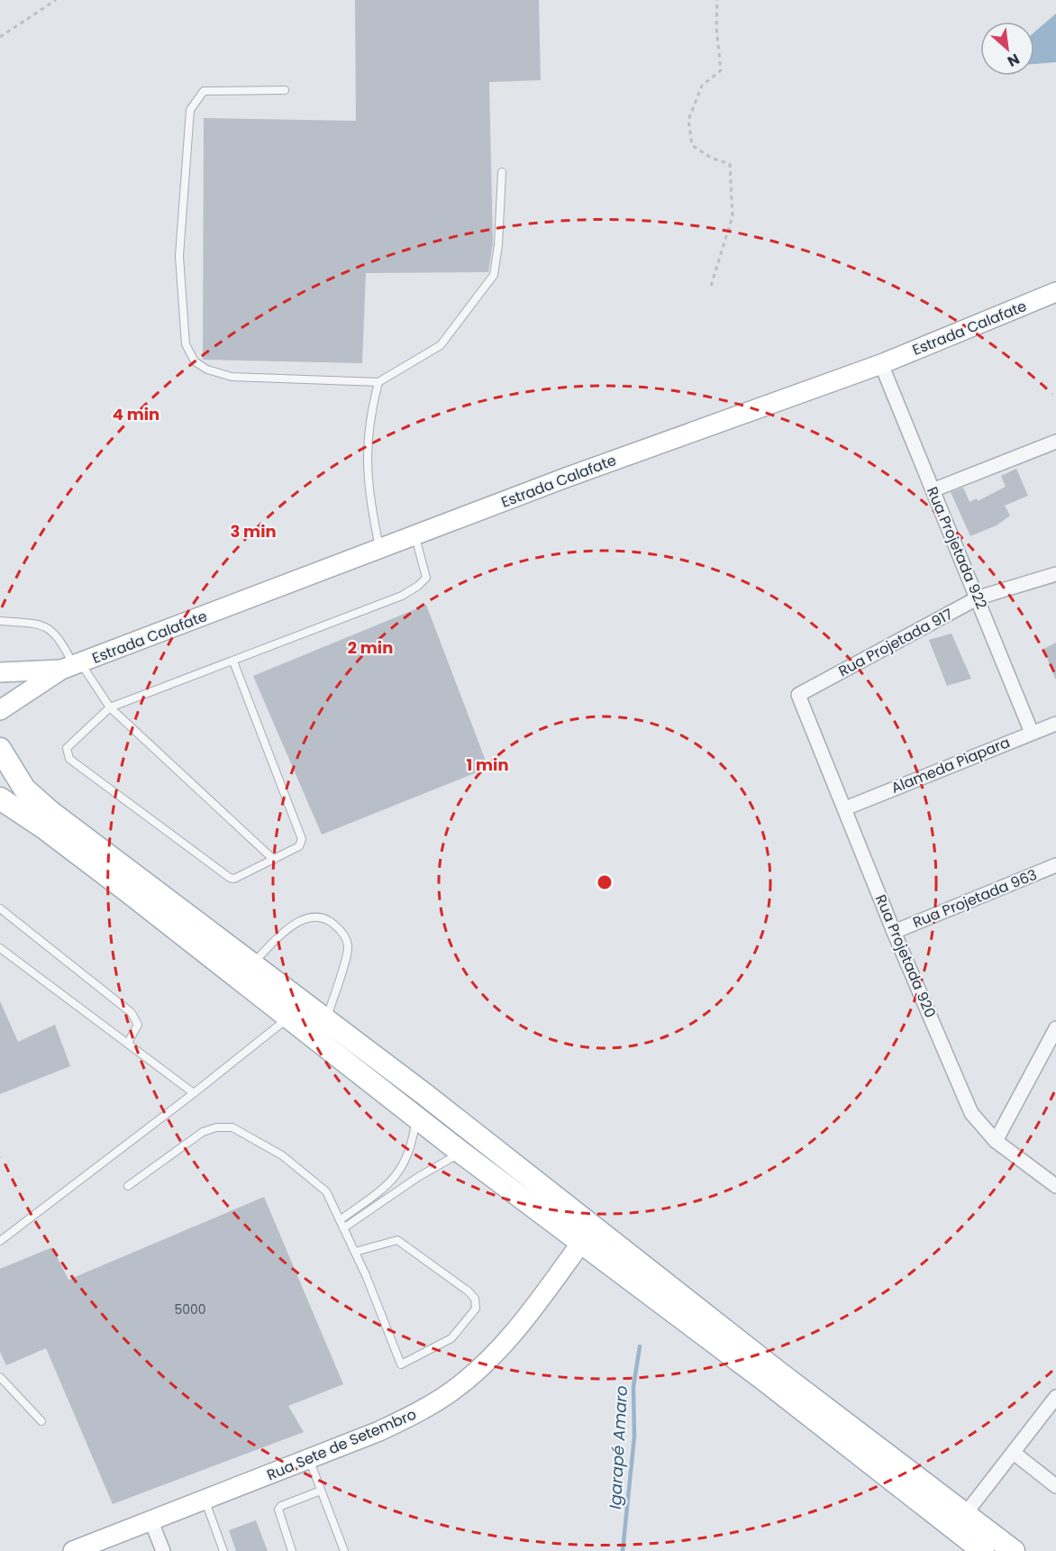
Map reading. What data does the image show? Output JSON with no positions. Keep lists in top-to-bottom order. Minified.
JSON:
{"streets":{"street":["Estrada Calafate","Rua Projetada 922","Rua Projetada 917","Alameda Piapara","Rua Projetada 963","Rua Projetada 920","Rua Sete de Setembro"]},"crossings":[["Estrada Calafate","Rua Projetada 922"],["Rua Projetada 922","Rua Projetada 917"],["Rua Projetada 922","Alameda Piapara"],["Rua Projetada 917","Rua Projetada 920"],["Alameda Piapara","Rua Projetada 920"],["Rua Projetada 963","Rua Projetada 920"]],"water":["Igarapé Amaro"],"house_numbers":["5000"],"north":"bottom right","rings":["4 min","3 min","2 min","1 min"]}
